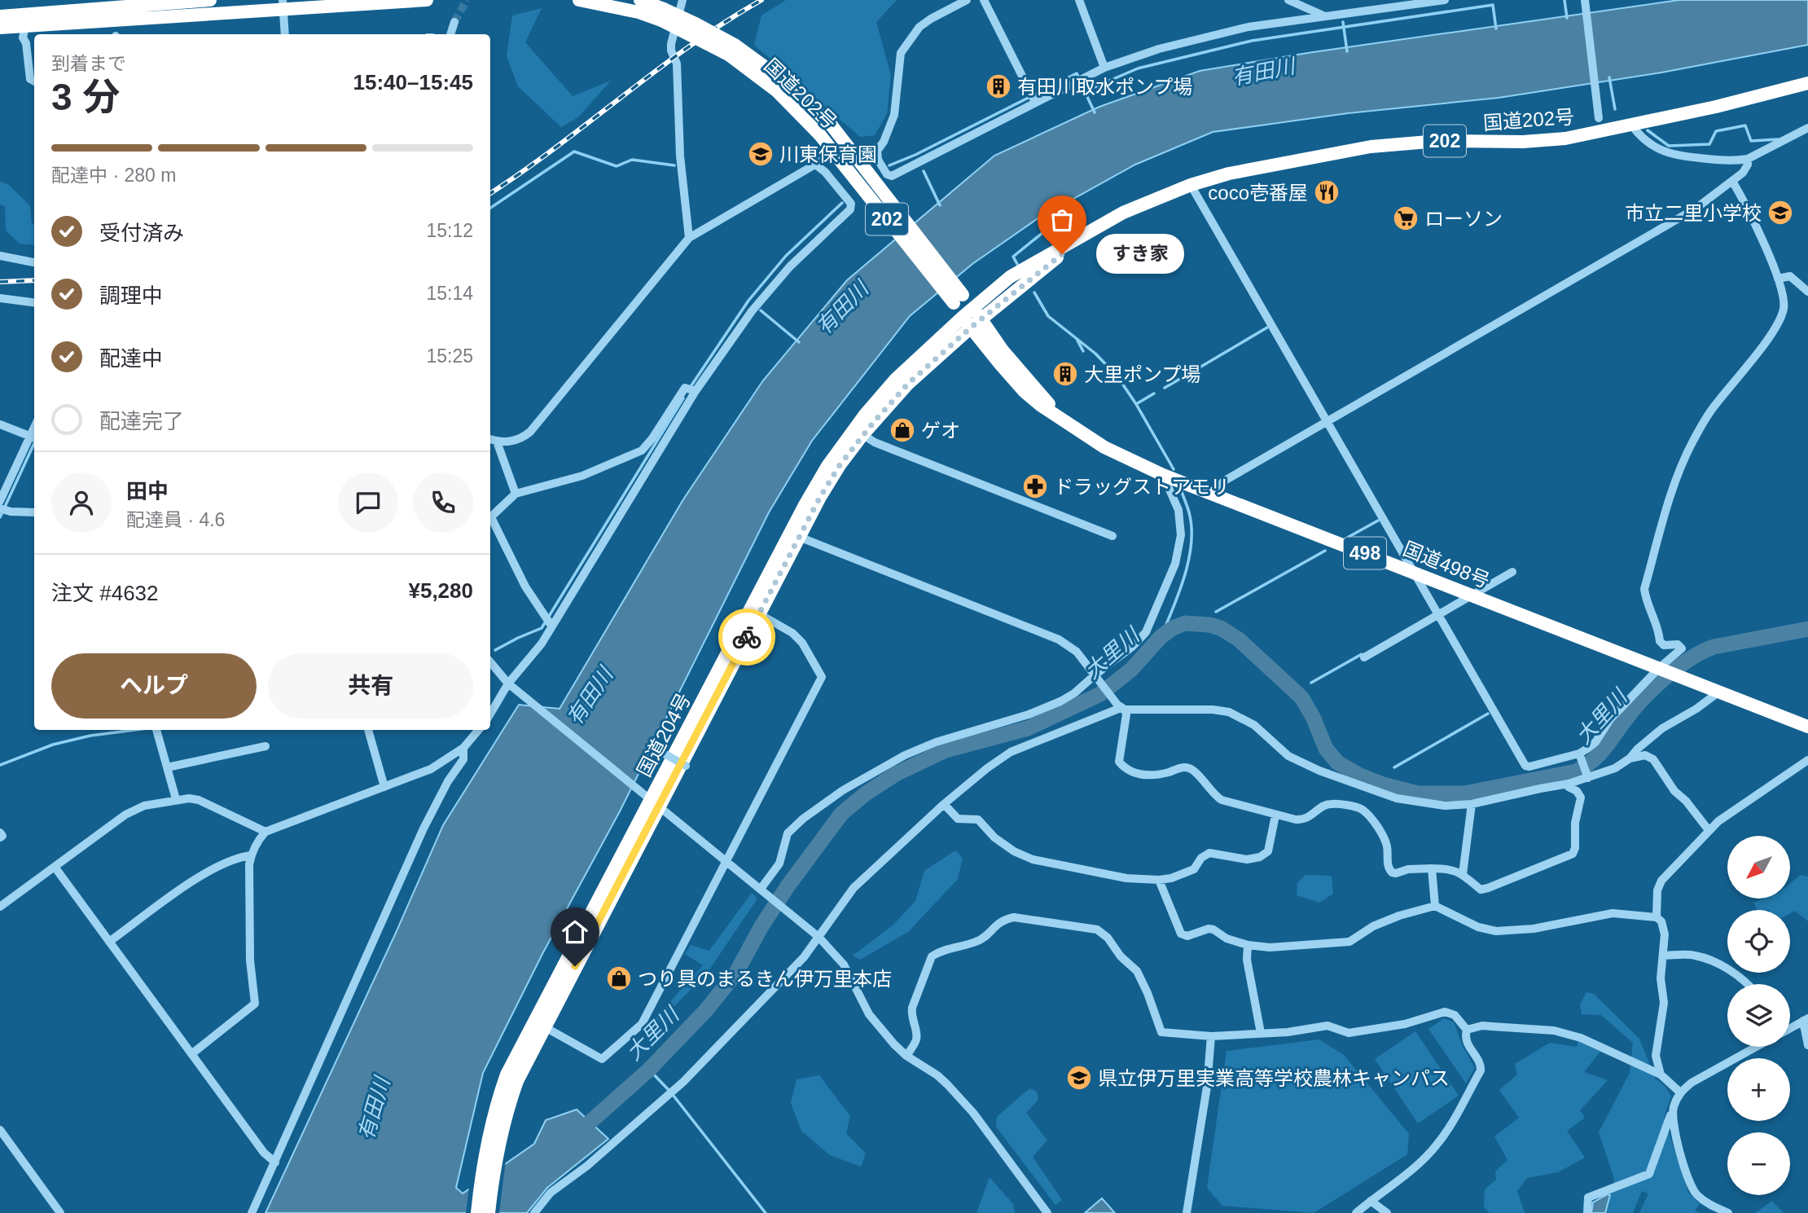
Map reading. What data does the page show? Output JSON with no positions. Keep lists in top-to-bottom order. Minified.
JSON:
{"streets":{"highway":["国道202号","202","498","国道498号","国道204号"]},"crossings":[["国道202号","国道498号"],["国道202号","国道204号"],["国道498号","国道204号"]],"water":["有田川","大里川"],"places":{"building":["有田川取水ポンプ場","大里ポンプ場"],"school or university":["川東保育園","市立二里小学校","県立伊万里実業高等学校農林キャンパス"],"restaurant":["coco壱番屋"],"supermarket":["ローソン"],"other":["すき家"],"shop":["ゲオ","つり具のまるきん伊万里本店"],"pharmacy":["ドラッグストアモリ"]},"north":"bottom left","page":{"heading":["3 分","到着まで","15:40–15:45"],"panel":["田中","配達員 · 4.6","注文 #4632","¥5,280"],"bar":"配達中 · 280 m","list":[["受付済み","15:12"],["調理中","15:14"],["配達中","15:25"],"配達完了"],"bubble":"すき家","buttons":["ヘルプ","共有"],"map_buttons":["+","−"]}}
